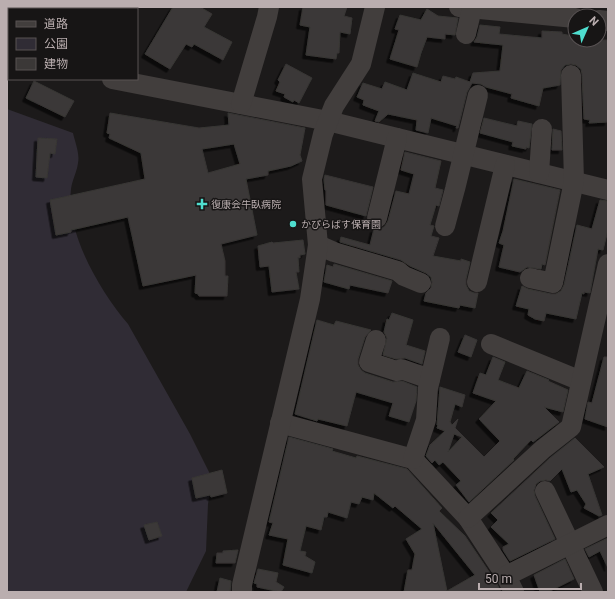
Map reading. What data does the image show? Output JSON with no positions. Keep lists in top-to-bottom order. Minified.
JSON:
{"places":{"health":["復康会牛臥病院"],"other":["かぴらばす保育園"]},"legend":["道路","公園","建物"],"scale_bar":"50 m","north":"top right"}
